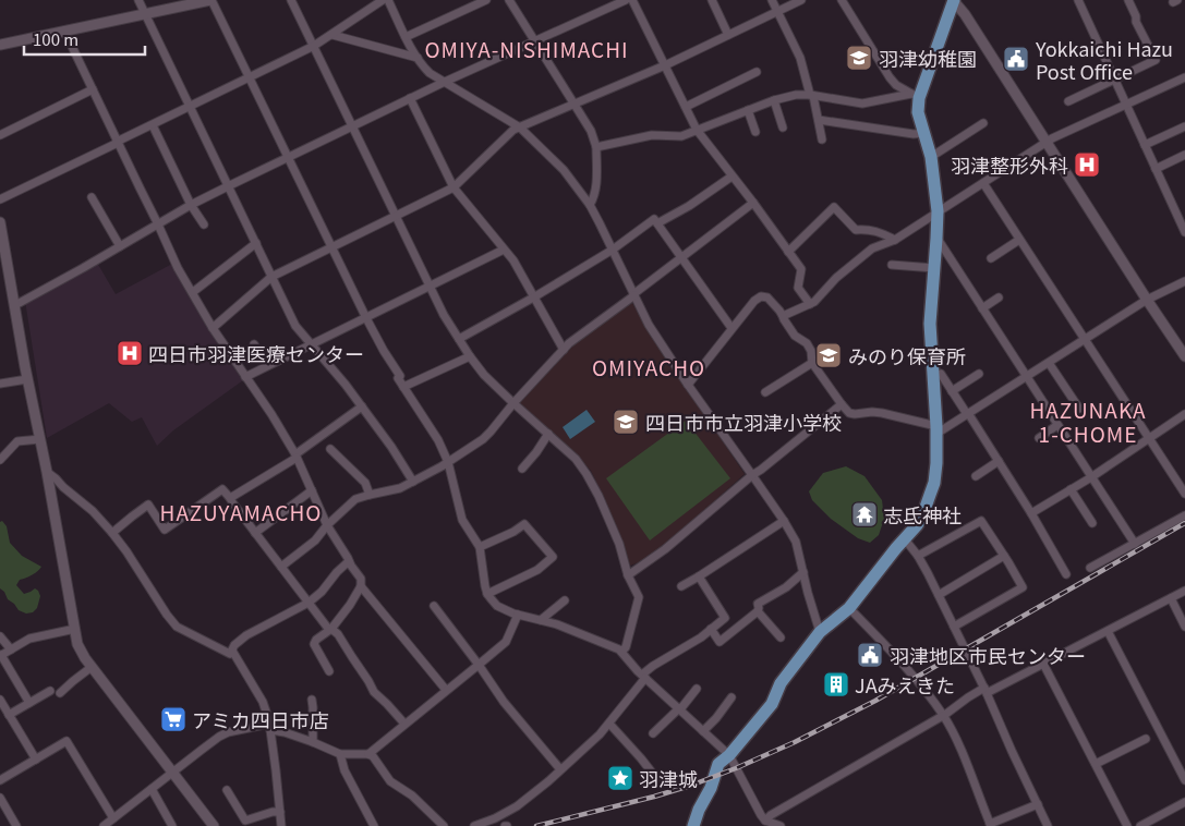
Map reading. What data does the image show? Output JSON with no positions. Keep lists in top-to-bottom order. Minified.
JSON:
{"districts":["OMIYA-NISHIMACHI","OMIYACHO","HAZUNAKA 1-CHOME","HAZUYAMACHO"],"places":{"school or university":["羽津幼稚園","みのり保育所","四日市市立羽津小学校"],"public building":["Yokkaichi Hazu Post Office","羽津地区市民センター"],"hospital":["羽津整形外科","四日市羽津医療センター"],"temple":["志氐神社"],"building":["JAみえきた"],"supermarket":["アミカ四日市店"],"place":["羽津城"]},"scale_bar":"100 m"}
